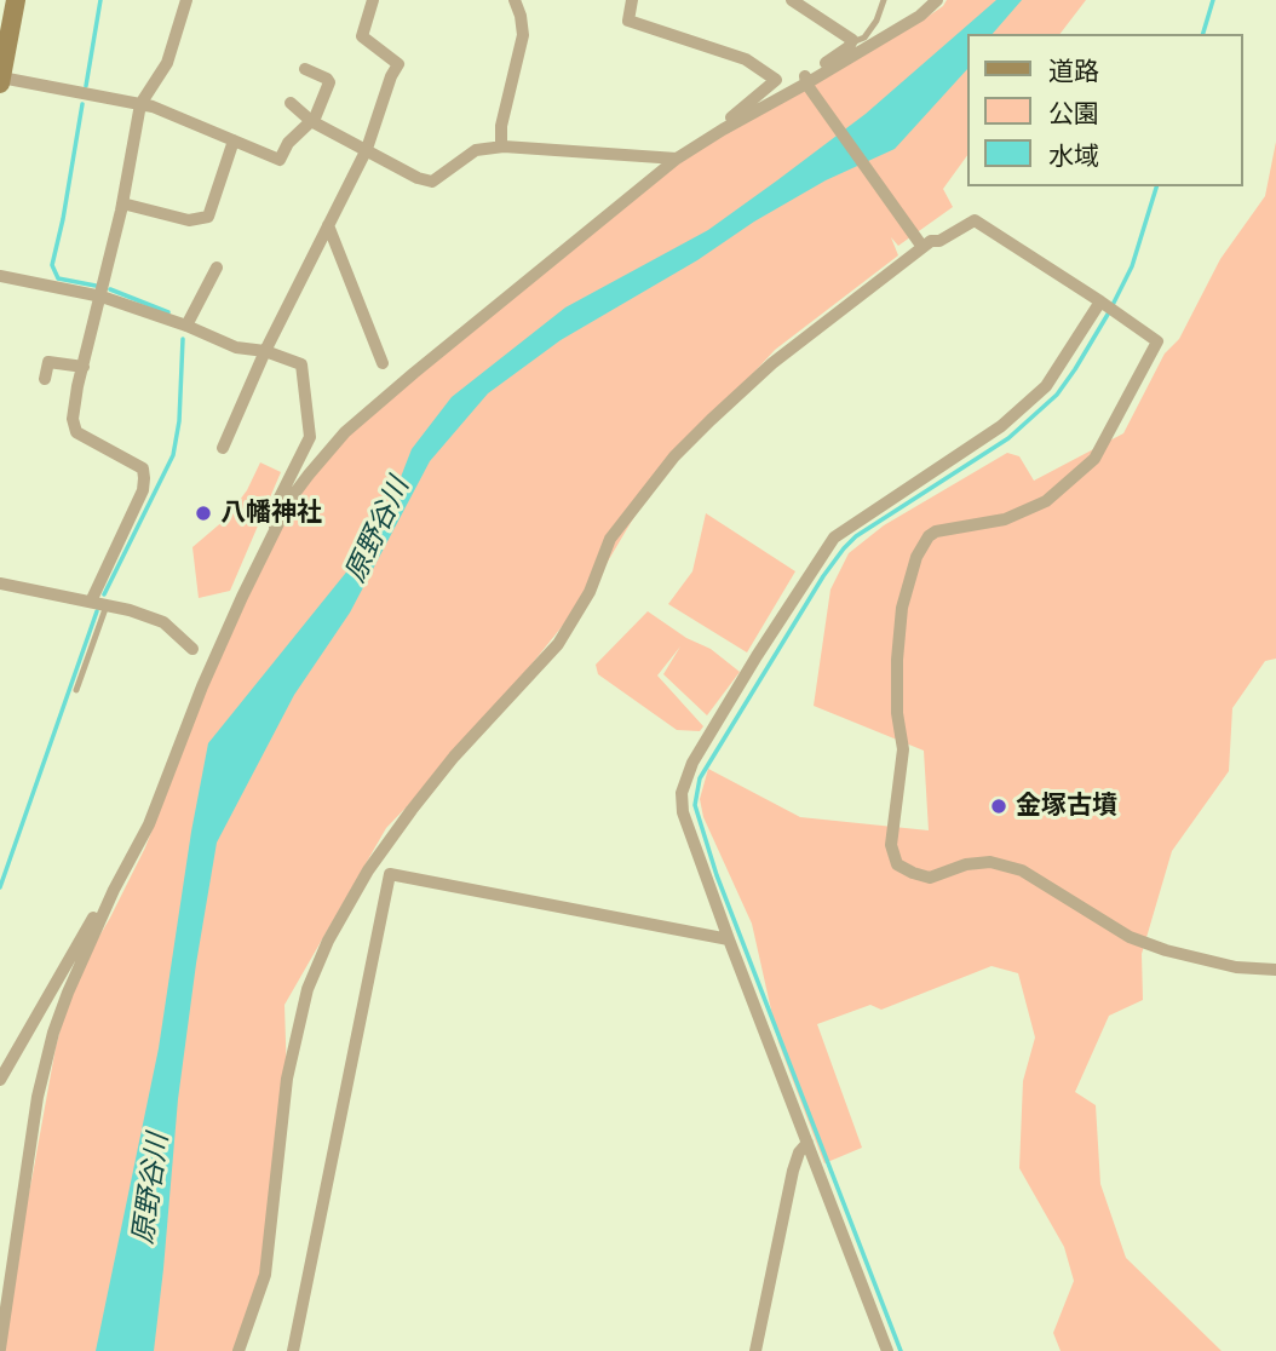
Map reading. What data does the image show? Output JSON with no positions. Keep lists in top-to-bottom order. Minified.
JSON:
{"water":["原野谷川"],"places":["八幡神社","金塚古墳"],"legend":["道路","公園","水域"]}
